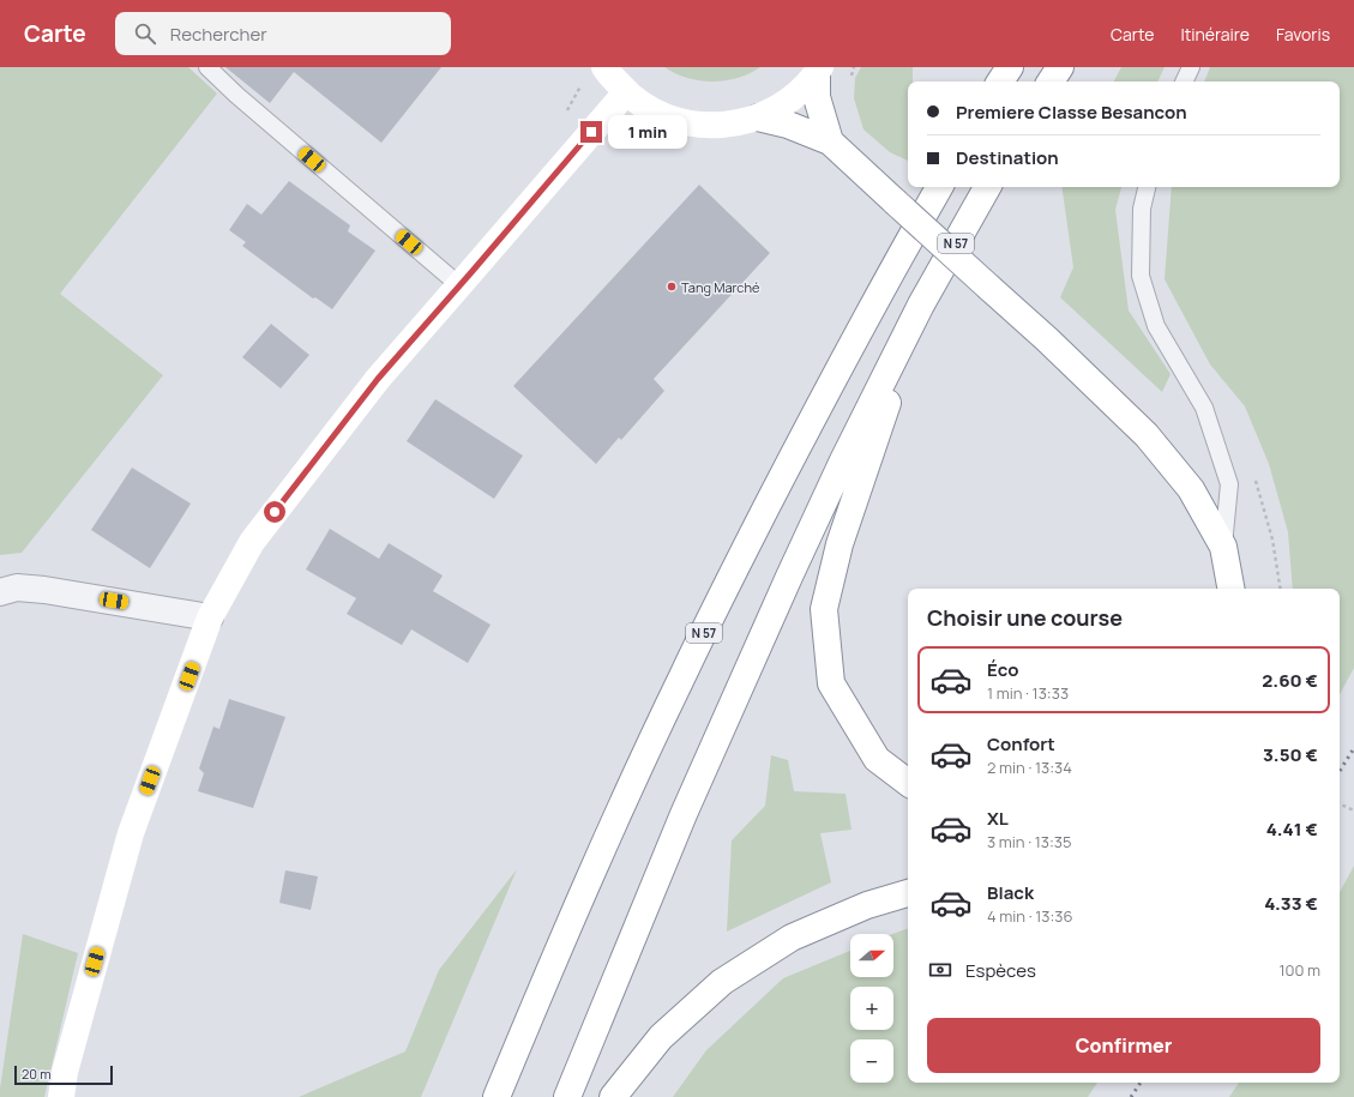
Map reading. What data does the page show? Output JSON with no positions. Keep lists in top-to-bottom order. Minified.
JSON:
{"streets":{"main road":["N 57"]},"places":["Tang Marché"],"scale_bar":"20 m","north":"right","page":{"header":"Carte","search":"Rechercher","nav":["Carte","Itinéraire","Favoris"],"banner":["Premiere Classe Besancon","Destination"],"bubble":"1 min","heading":"Choisir une course","list":[{"name":"Éco","note":"1 min · 13:33","value":"2.60 €"},{"name":"Confort","note":"2 min · 13:34","value":"3.50 €"},{"name":"XL","note":"3 min · 13:35","value":"4.41 €"},{"name":"Black","note":"4 min · 13:36","value":"4.33 €"}],"map_buttons":["+","−"],"pay":["Espèces","100 m"],"buttons":"Confirmer","scale":"20 m"}}
